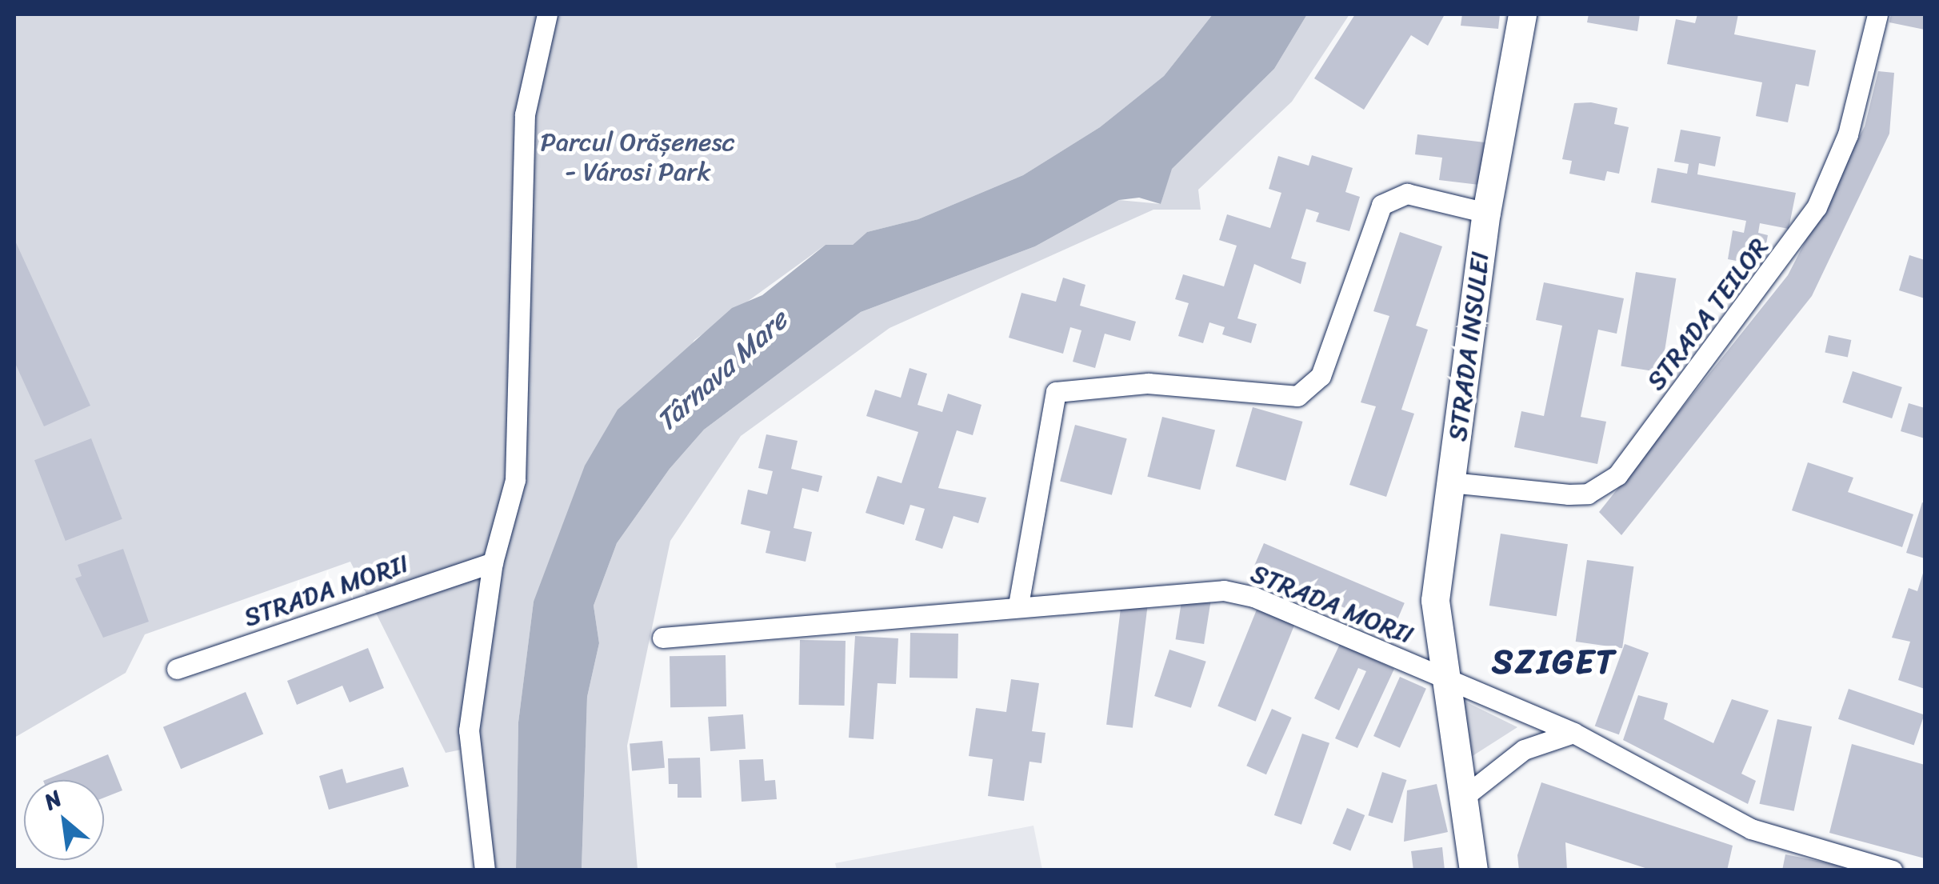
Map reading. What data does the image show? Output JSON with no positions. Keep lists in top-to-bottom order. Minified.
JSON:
{"streets":{"main road":["STRADA INSULEI"],"street":["STRADA TEILOR","STRADA MORII"]},"crossings":[["STRADA TEILOR","STRADA INSULEI"],["STRADA INSULEI","STRADA MORII"]],"districts":["SZIGET"],"water":["Târnava Mare"],"parks":["Parcul Orășenesc - Városi Park"],"north":"top left"}
